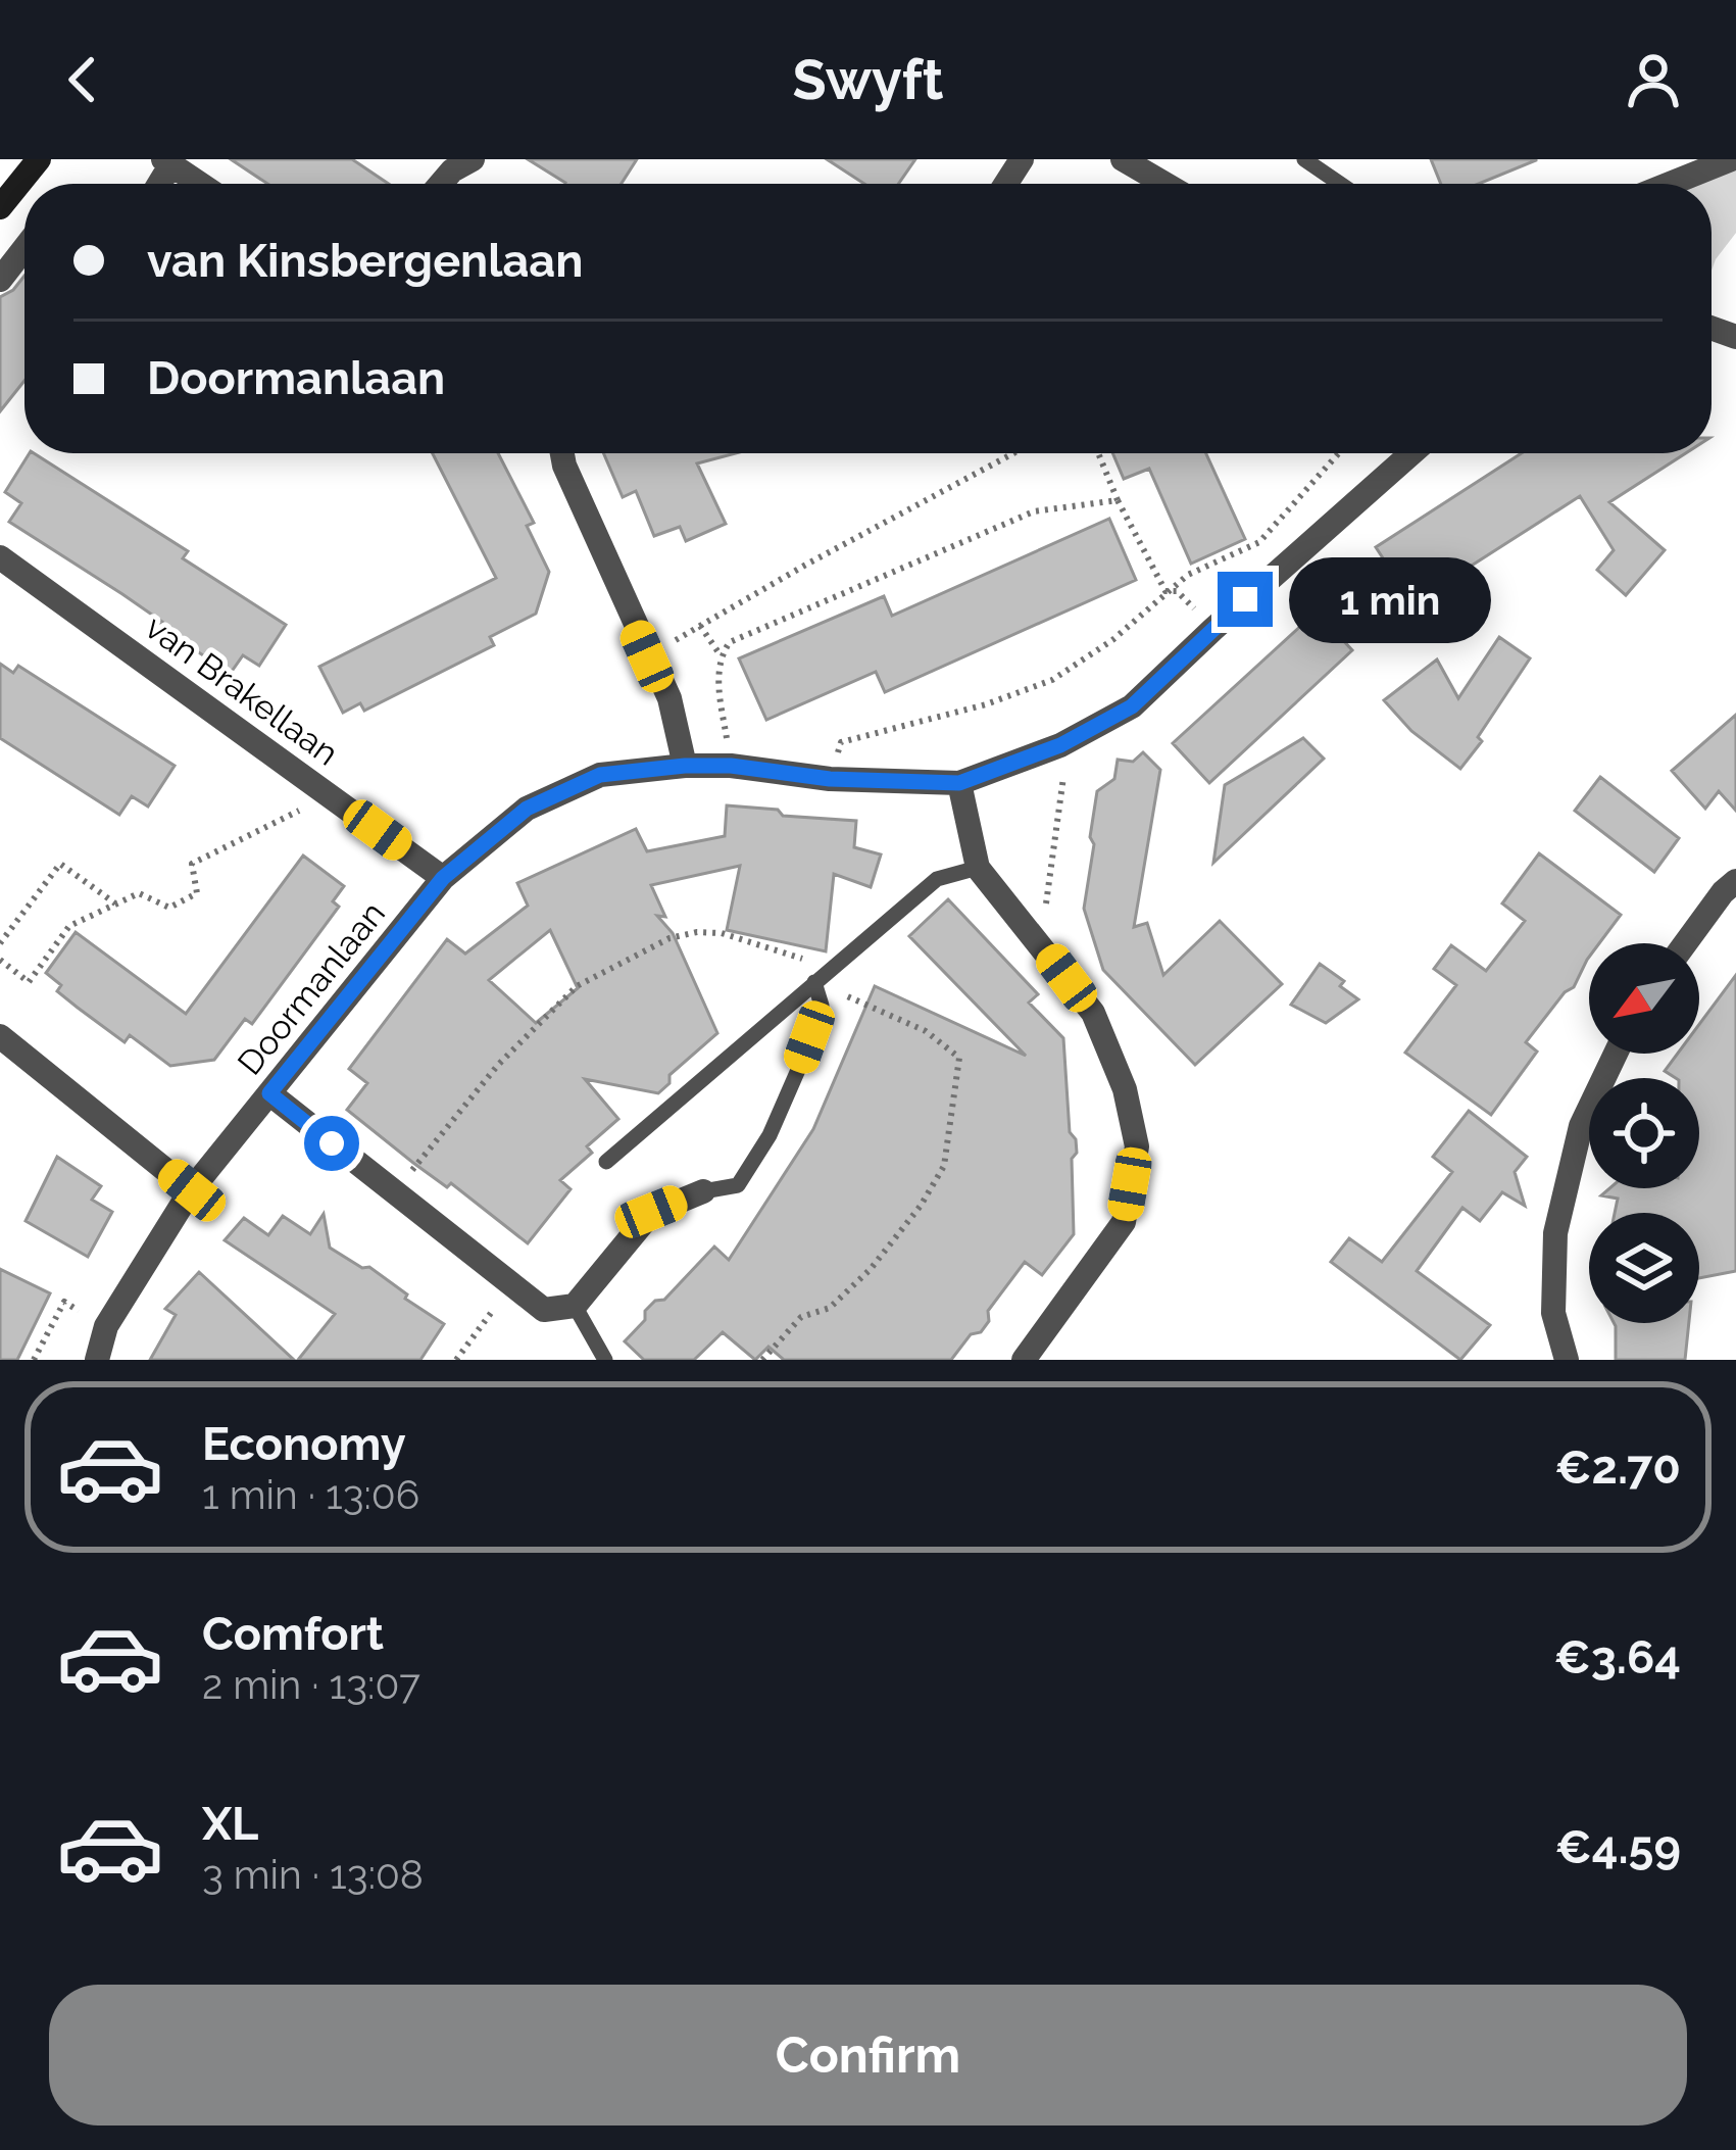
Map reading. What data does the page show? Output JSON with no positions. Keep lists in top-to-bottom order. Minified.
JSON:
{"streets":{"street":["van Brakellaan","Doormanlaan"]},"crossings":[["van Brakellaan","Doormanlaan"]],"north":"bottom left","page":{"header":"Swyft","banner":["van Kinsbergenlaan","Doormanlaan"],"bubble":"1 min","list":[{"name":"Economy","note":"1 min · 13:06","value":"€2.70"},{"name":"Comfort","note":"2 min · 13:07","value":"€3.64"},{"name":"XL","note":"3 min · 13:08","value":"€4.59"}],"buttons":"Confirm"}}
